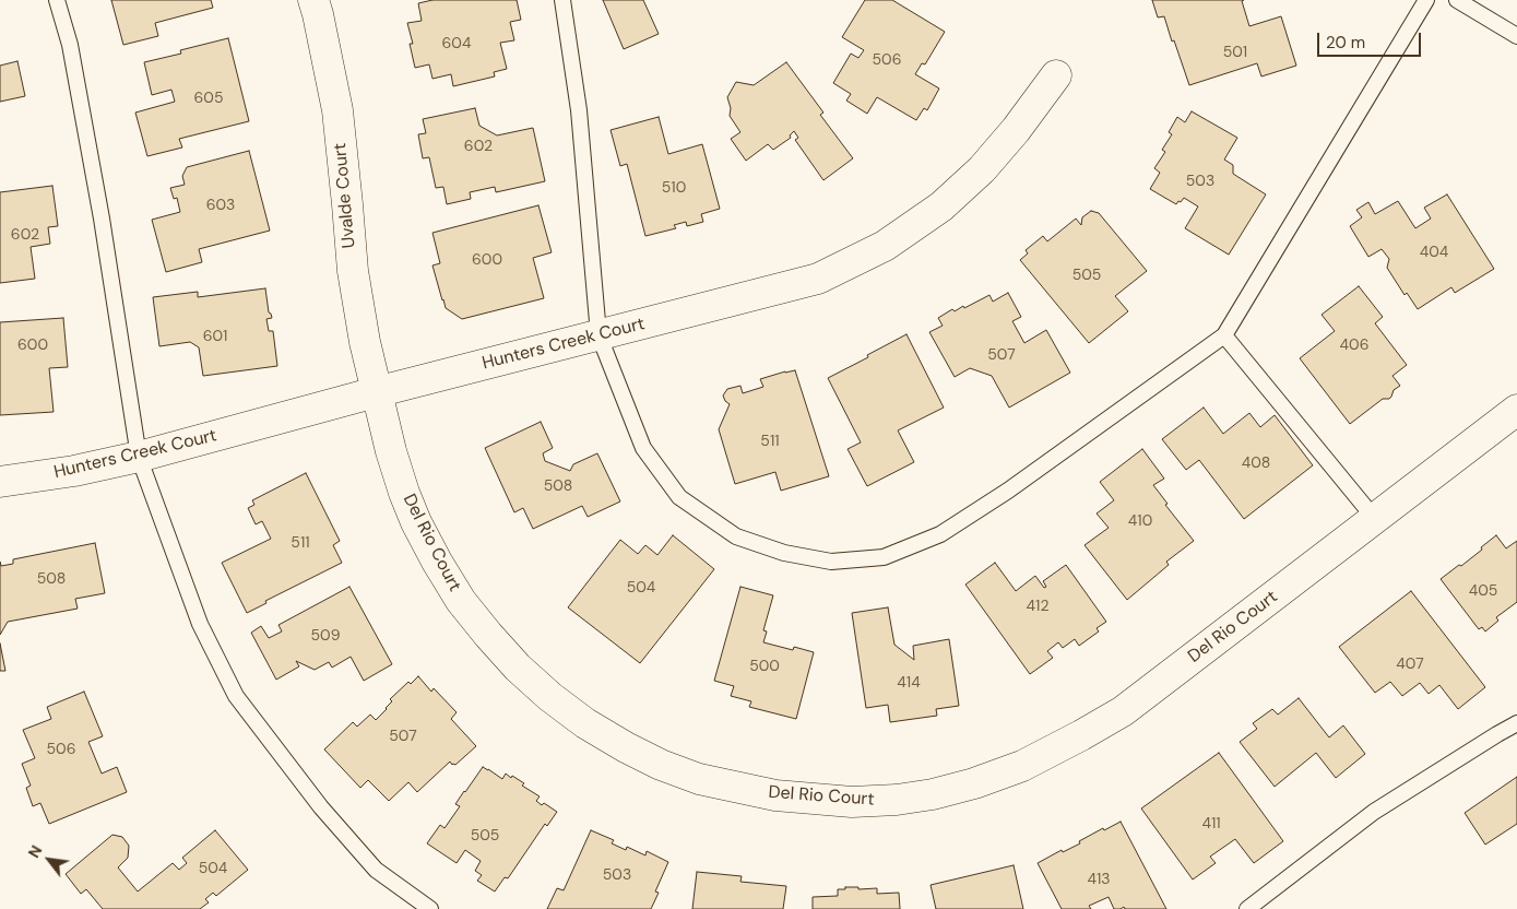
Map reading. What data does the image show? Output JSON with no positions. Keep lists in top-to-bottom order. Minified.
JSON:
{"streets":{"street":["Uvalde Court","Hunters Creek Court","Del Rio Court"]},"crossings":[["Uvalde Court","Hunters Creek Court"],["Uvalde Court","Del Rio Court"],["Hunters Creek Court","Del Rio Court"]],"house_numbers":["604","501","506","605","602","503","510","603","602","404","600","505","601","600","406","507","511","408","508","410","511","508","504","405","412","509","407","500","414","507","506","411","505","504","503","413"],"scale_bar":"20 m","north":"top left"}
